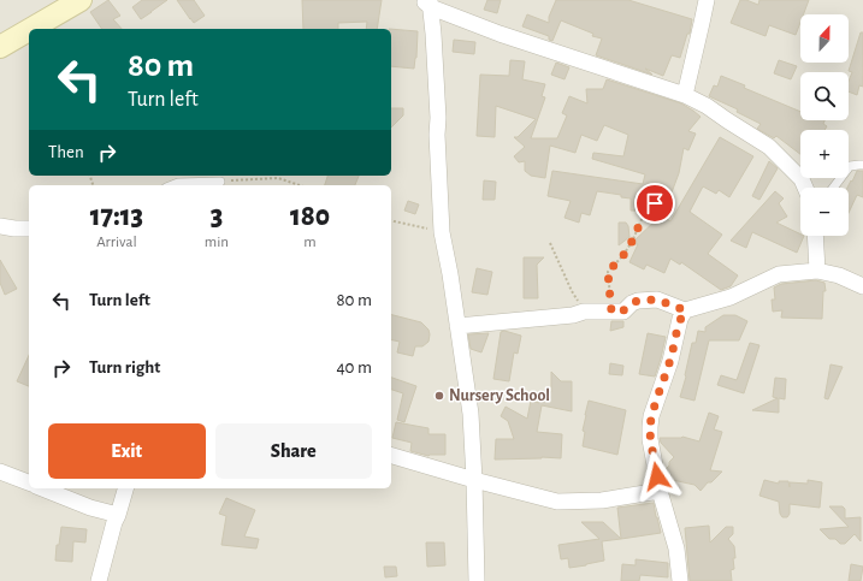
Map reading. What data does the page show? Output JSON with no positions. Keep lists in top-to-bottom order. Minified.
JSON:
{"places":["Nursery School"],"north":"top","page":{"map_buttons":["+","−"],"turn":["80 m","Turn left"],"then":"Then","eta":["17:13","Arrival","3","min","180","m"],"list":[{"name":"Turn left","value":"80 m"},{"name":"Turn right","value":"40 m"}],"buttons":["Exit","Share"]}}
